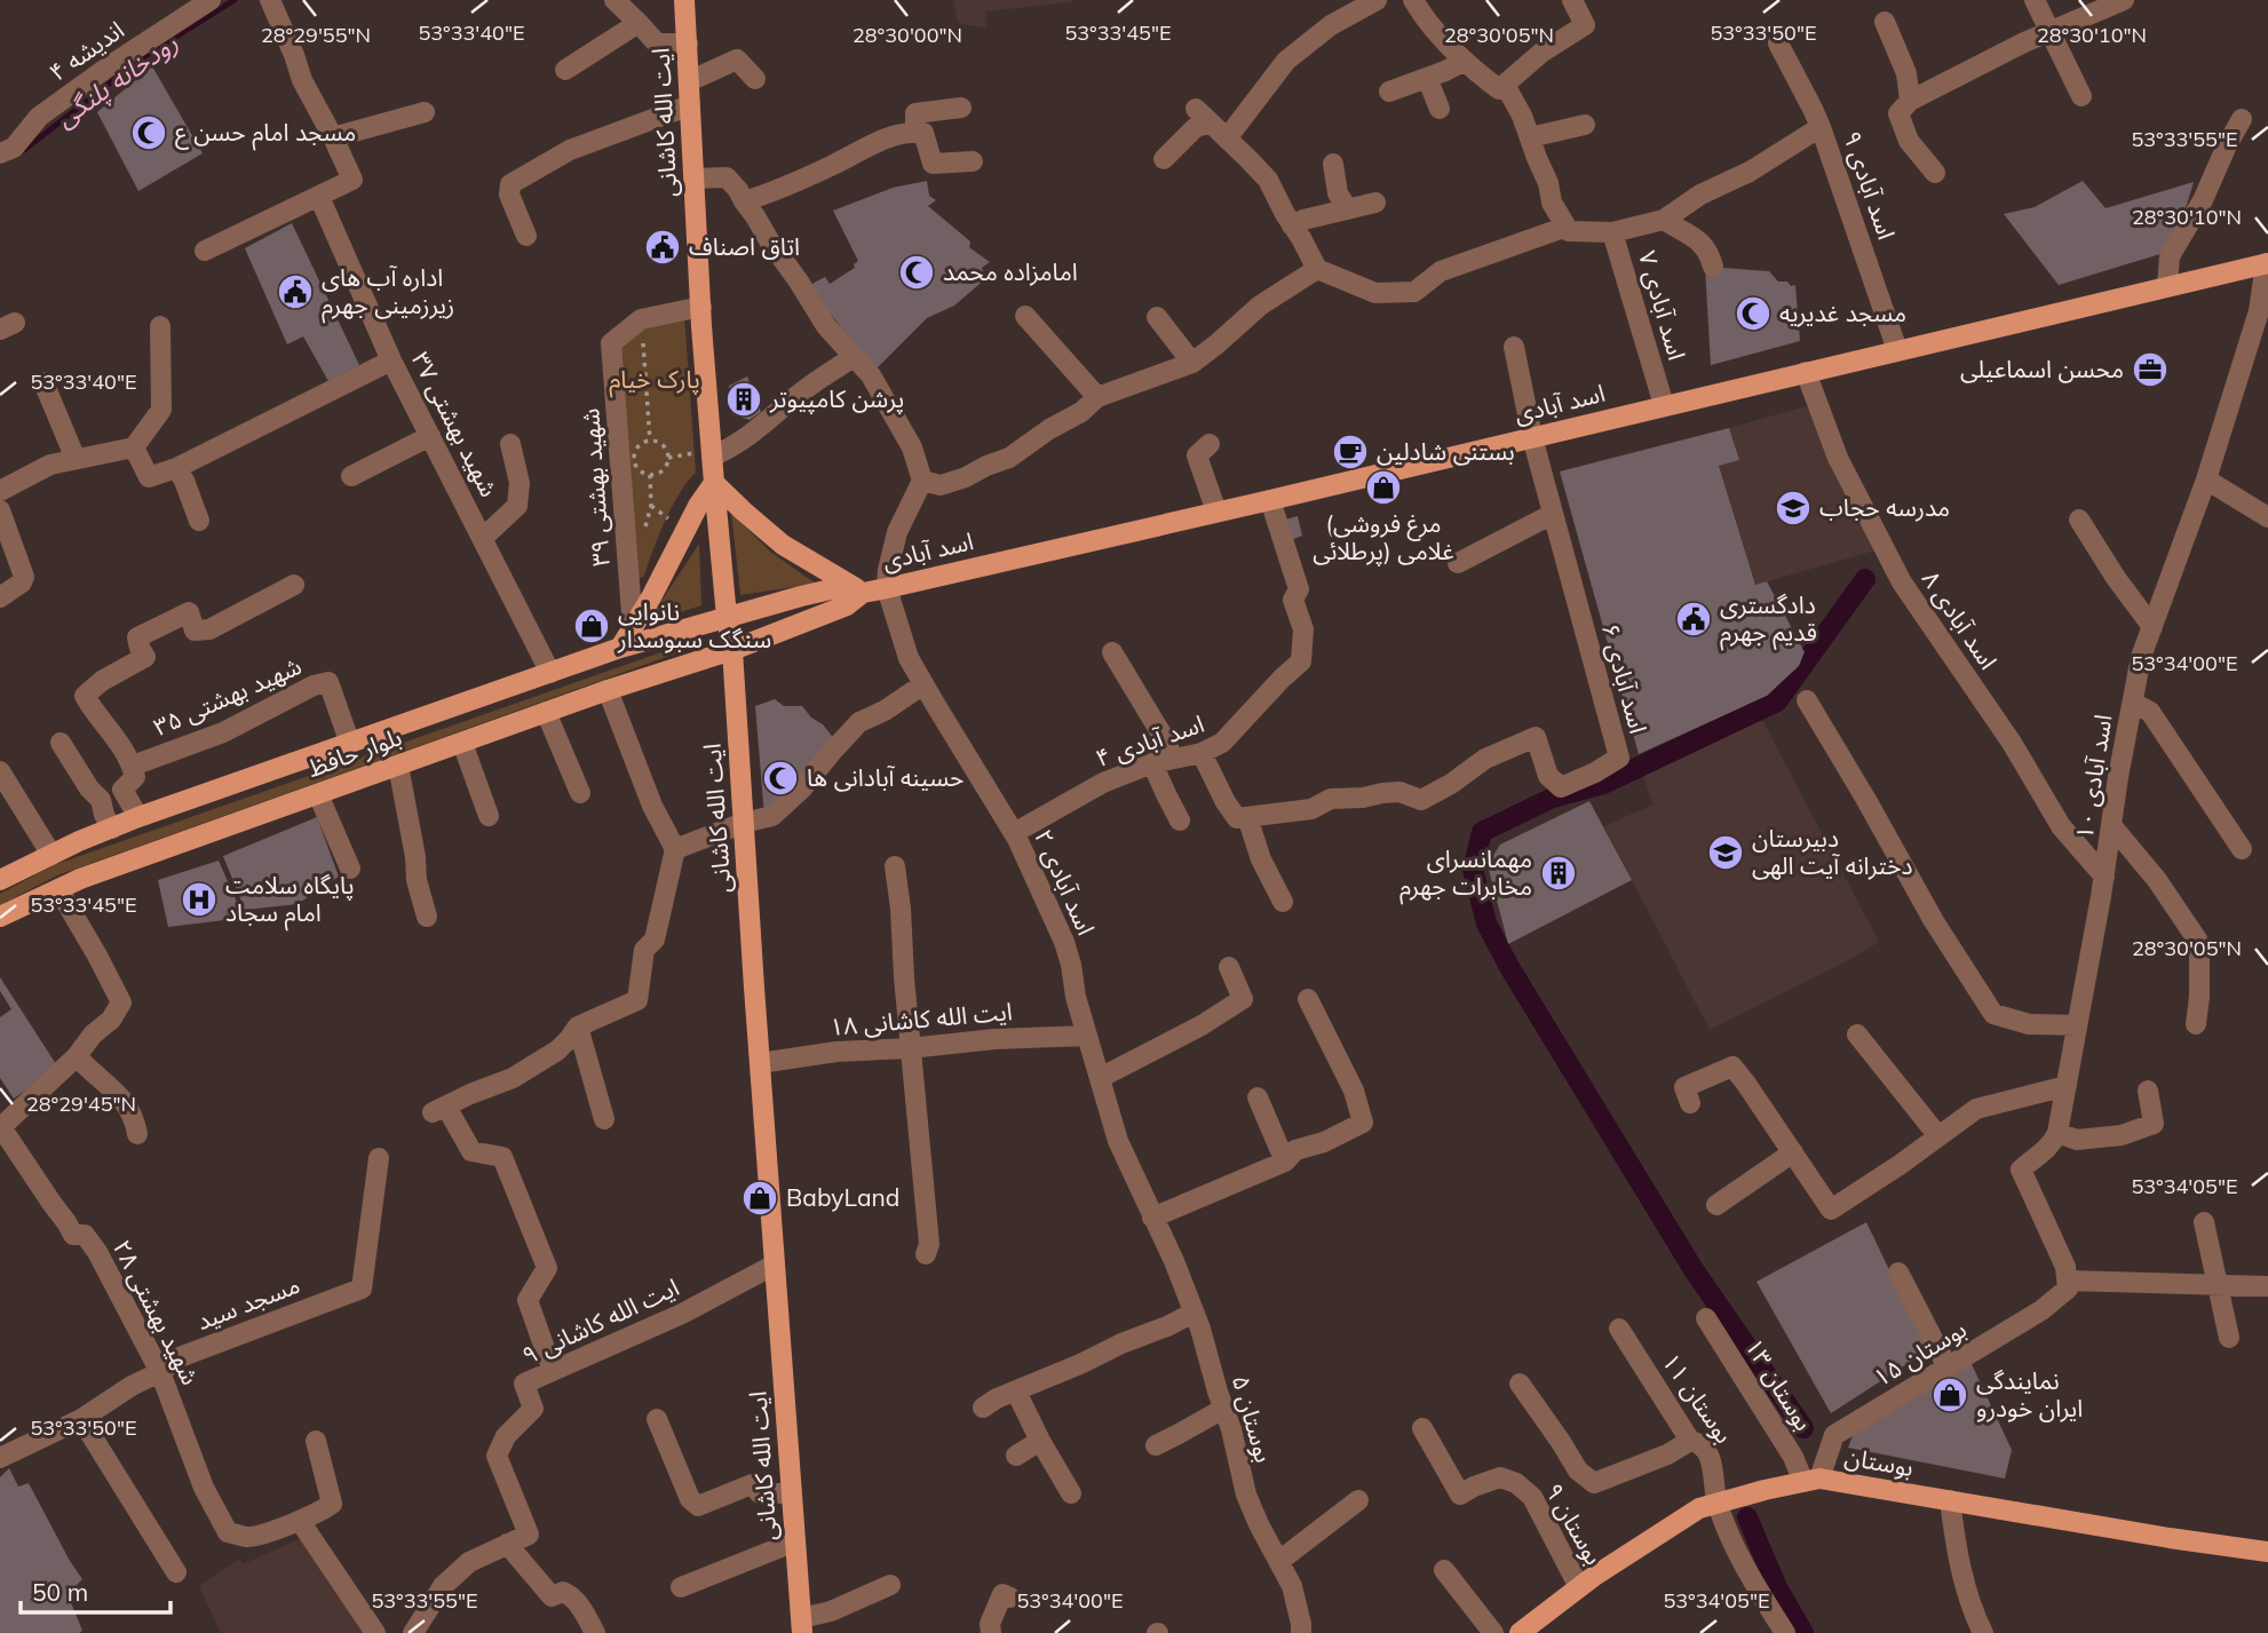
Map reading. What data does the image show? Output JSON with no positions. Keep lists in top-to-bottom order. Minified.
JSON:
{"streets":{"main road":["ایت الله کاشانی","اسد آبادی","بلوار حافظ","بوستان"],"street":["اندیشه ۴","اسد آبادی ۹","اسد آبادی ۷","شهید بهشتی ۳۷","شهید بهشتی ۳۹","اسد آبادی ۸","اسد آبادی ۶","شهید بهشتی ۳۵","اسد آبادی ۴","اسد آبادی ۱۰","اسد آبادی ۲","ایت الله کاشانی ۱۸","مسجد سید","شهید بهشتی ۲۸","ایت الله کاشانی ۹","بوستان ۱۵","بوستان ۱۳","بوستان ۱۱","بوستان ۵","بوستان ۹"]},"crossings":[["ایت الله کاشانی","اسد آبادی"],["ایت الله کاشانی","شهید بهشتی ۳۹"],["ایت الله کاشانی","بلوار حافظ"],["ایت الله کاشانی","ایت الله کاشانی ۱۸"],["ایت الله کاشانی","ایت الله کاشانی ۹"],["اسد آبادی ۹","اسد آبادی"],["اسد آبادی ۷","اسد آبادی"],["اسد آبادی","اسد آبادی ۸"],["اسد آبادی","اسد آبادی ۶"],["اسد آبادی","اسد آبادی ۴"],["اسد آبادی","بلوار حافظ"],["اسد آبادی","اسد آبادی ۱۰"],["اسد آبادی","اسد آبادی ۲"],["شهید بهشتی ۳۷","بلوار حافظ"],["اسد آبادی ۸","اسد آبادی ۱۰"],["شهید بهشتی ۳۵","بلوار حافظ"],["اسد آبادی ۴","اسد آبادی ۲"],["بلوار حافظ","شهید بهشتی ۲۸"],["اسد آبادی ۲","ایت الله کاشانی ۱۸"],["اسد آبادی ۲","بوستان ۵"],["مسجد سید","شهید بهشتی ۲۸"],["بوستان ۱۵","بوستان ۱۳"],["بوستان ۱۵","بوستان"],["بوستان ۱۳","بوستان"],["بوستان ۱۱","بوستان"],["بوستان","بوستان ۹"]],"water":["رودخانه پلنگی"],"parks":["پارک خیام"],"places":{"mosque":["مسجد امام حسن ع","امامزاده محمد","مسجد غدیریه","حسینه آبادانی ها"],"public building":["اتاق اصناف","اداره آب های زیرزمینی جهرم","دادگستری قدیم جهرم"],"office":["محسن اسماعیلی"],"building":["پرشن کامپیوتر","مهمانسرای مخابرات جهرم"],"cafe":["بستنی شادلین"],"shop":["(مرغ فروشی غلامی (پرطلائی","نانوایی سنگک سبوسدار","BabyLand","نمایندگی ایران خودرو"],"school or university":["مدرسه حجاب","دبیرستان دخترانه آیت الهی"],"hospital":["پایگاه سلامت امام سجاد"]},"scale_bar":"50 m","coordinates":["53°33'40\"E","53°33'45\"E","53°33'50\"E","28°29'55\"N","28°30'00\"N","28°30'05\"N","28°30'10\"N","53°33'55\"E","53°34'00\"E","28°29'45\"N","53°34'05\"E"]}
